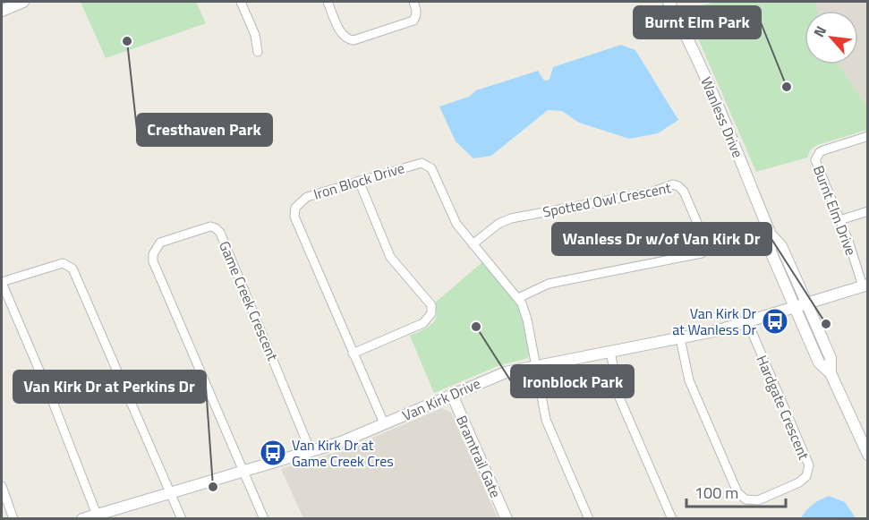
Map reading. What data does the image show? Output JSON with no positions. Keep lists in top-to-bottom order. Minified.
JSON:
{"streets":{"street":["Wanless Drive","Iron Block Drive","Spotted Owl Crescent","Burnt Elm Drive","Game Creek Crescent","Van Kirk Drive","Hardgate Crescent","Bramtrail Gate"]},"crossings":[["Wanless Drive","Van Kirk Drive"],["Iron Block Drive","Spotted Owl Crescent"],["Iron Block Drive","Van Kirk Drive"],["Burnt Elm Drive","Van Kirk Drive"],["Game Creek Crescent","Van Kirk Drive"],["Van Kirk Drive","Hardgate Crescent"],["Van Kirk Drive","Bramtrail Gate"]],"places":{"other":["Cresthaven Park","Burnt Elm Park","Wanless Dr w/of Van Kirk Dr","Ironblock Park","Van Kirk Dr at Perkins Dr"],"bus stop":["Van Kirk Dr at Wanless Dr","Van Kirk Dr at Game Creek Cres"]},"scale_bar":"100 m","north":"top left"}
